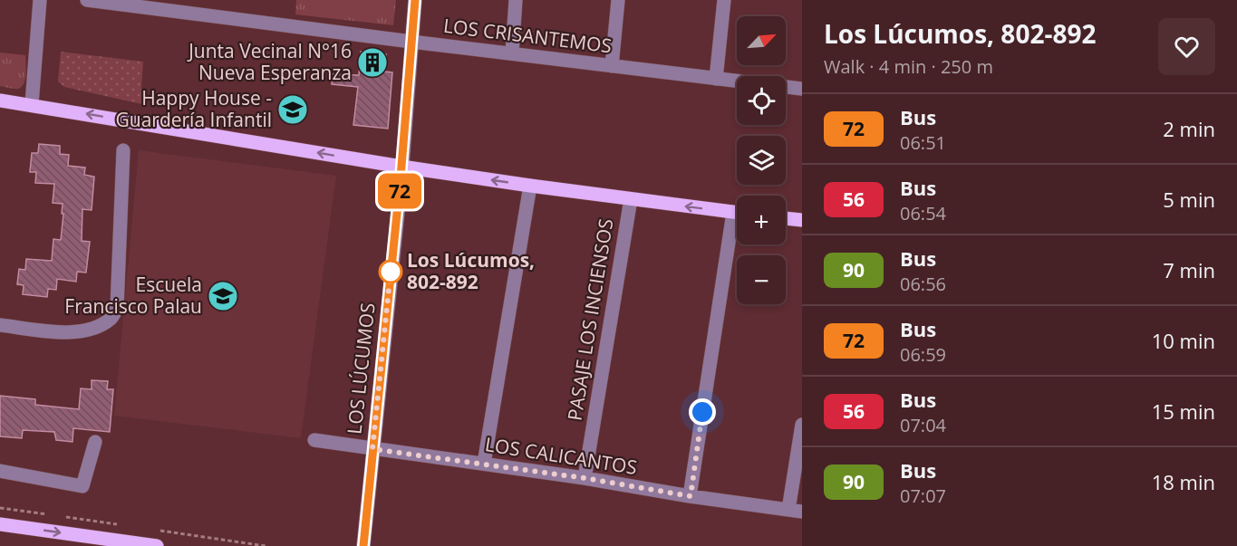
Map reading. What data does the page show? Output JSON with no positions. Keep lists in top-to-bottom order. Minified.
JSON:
{"streets":{"street":["LOS CRISANTEMOS","PASAJE LOS INCIENSOS","LOS LÚCUMOS","LOS CALICANTOS"]},"crossings":[["LOS CRISANTEMOS","LOS LÚCUMOS"],["PASAJE LOS INCIENSOS","LOS CALICANTOS"],["LOS LÚCUMOS","LOS CALICANTOS"]],"places":{"building":["Junta Vecinal N°16 Nueva Esperanza"],"school or university":["Happy House - Guardería Infantil","Escuela Francisco Palau"],"other":["Los Lúcumos, 802-892"]},"lines":["bus line 72"],"north":"top right","page":{"on_map":"72","heading":["Los Lúcumos, 802-892","Walk · 4 min · 250 m"],"map_buttons":["+","−"],"list":[{"mark":"72","name":"Bus","note":"06:51","value":"2 min"},{"mark":"56","name":"Bus","note":"06:54","value":"5 min"},{"mark":"90","name":"Bus","note":"06:56","value":"7 min"},{"mark":"72","name":"Bus","note":"06:59","value":"10 min"},{"mark":"56","name":"Bus","note":"07:04","value":"15 min"},{"mark":"90","name":"Bus","note":"07:07","value":"18 min"}]}}
